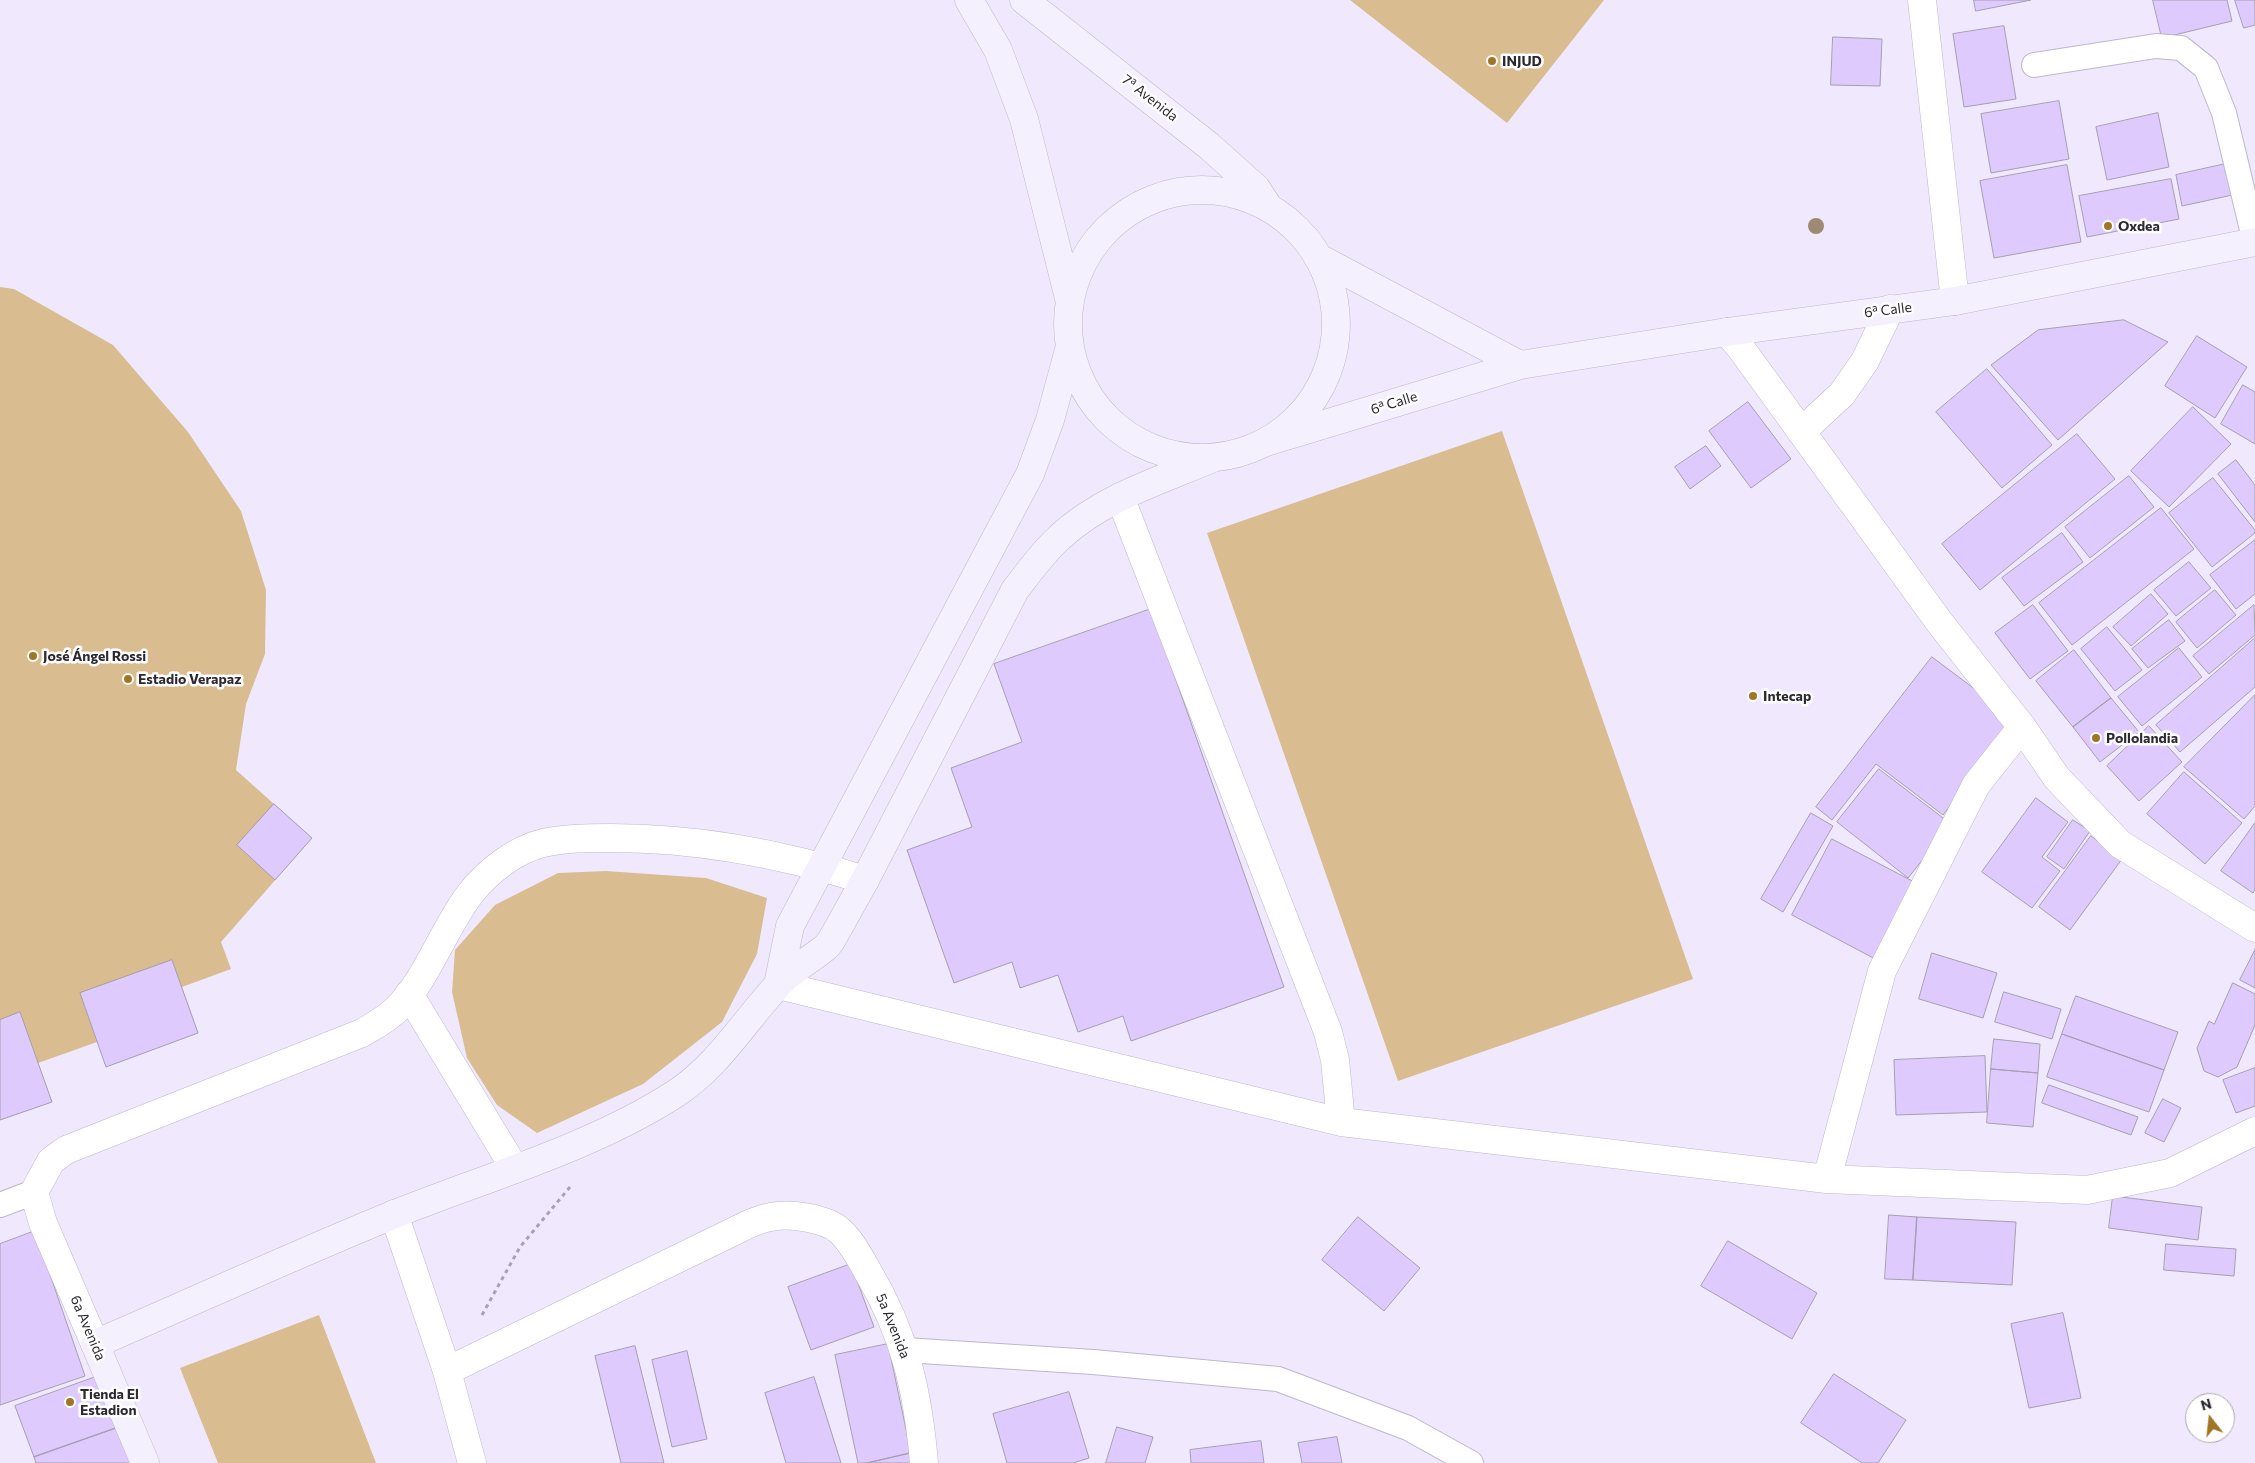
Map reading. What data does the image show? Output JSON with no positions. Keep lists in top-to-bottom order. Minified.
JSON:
{"streets":{"main road":["7ª Avenida","6ª Calle","6a Avenida"],"street":["5a Avenida"]},"places":["INJUD","Oxdea","José Ángel Rossi","Estadio Verapaz","Intecap","Pollolandia","Tienda El Estadion"],"north":"top"}
